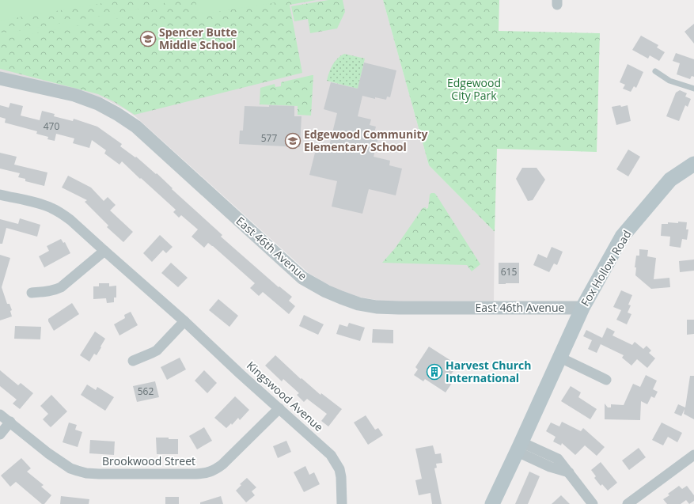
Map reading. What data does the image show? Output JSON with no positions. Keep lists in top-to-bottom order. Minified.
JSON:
{"streets":{"main road":["Fox Hollow Road"],"street":["East 46th Avenue","Kingswood Avenue","Brookwood Street"]},"crossings":[["East 46th Avenue","Fox Hollow Road"],["Kingswood Avenue","Brookwood Street"]],"parks":["Edgewood City Park"],"places":{"school or university":["Spencer Butte Middle School","Edgewood Community Elementary School"],"building":["Harvest Church International"]},"house_numbers":["470","577","615","562"]}
